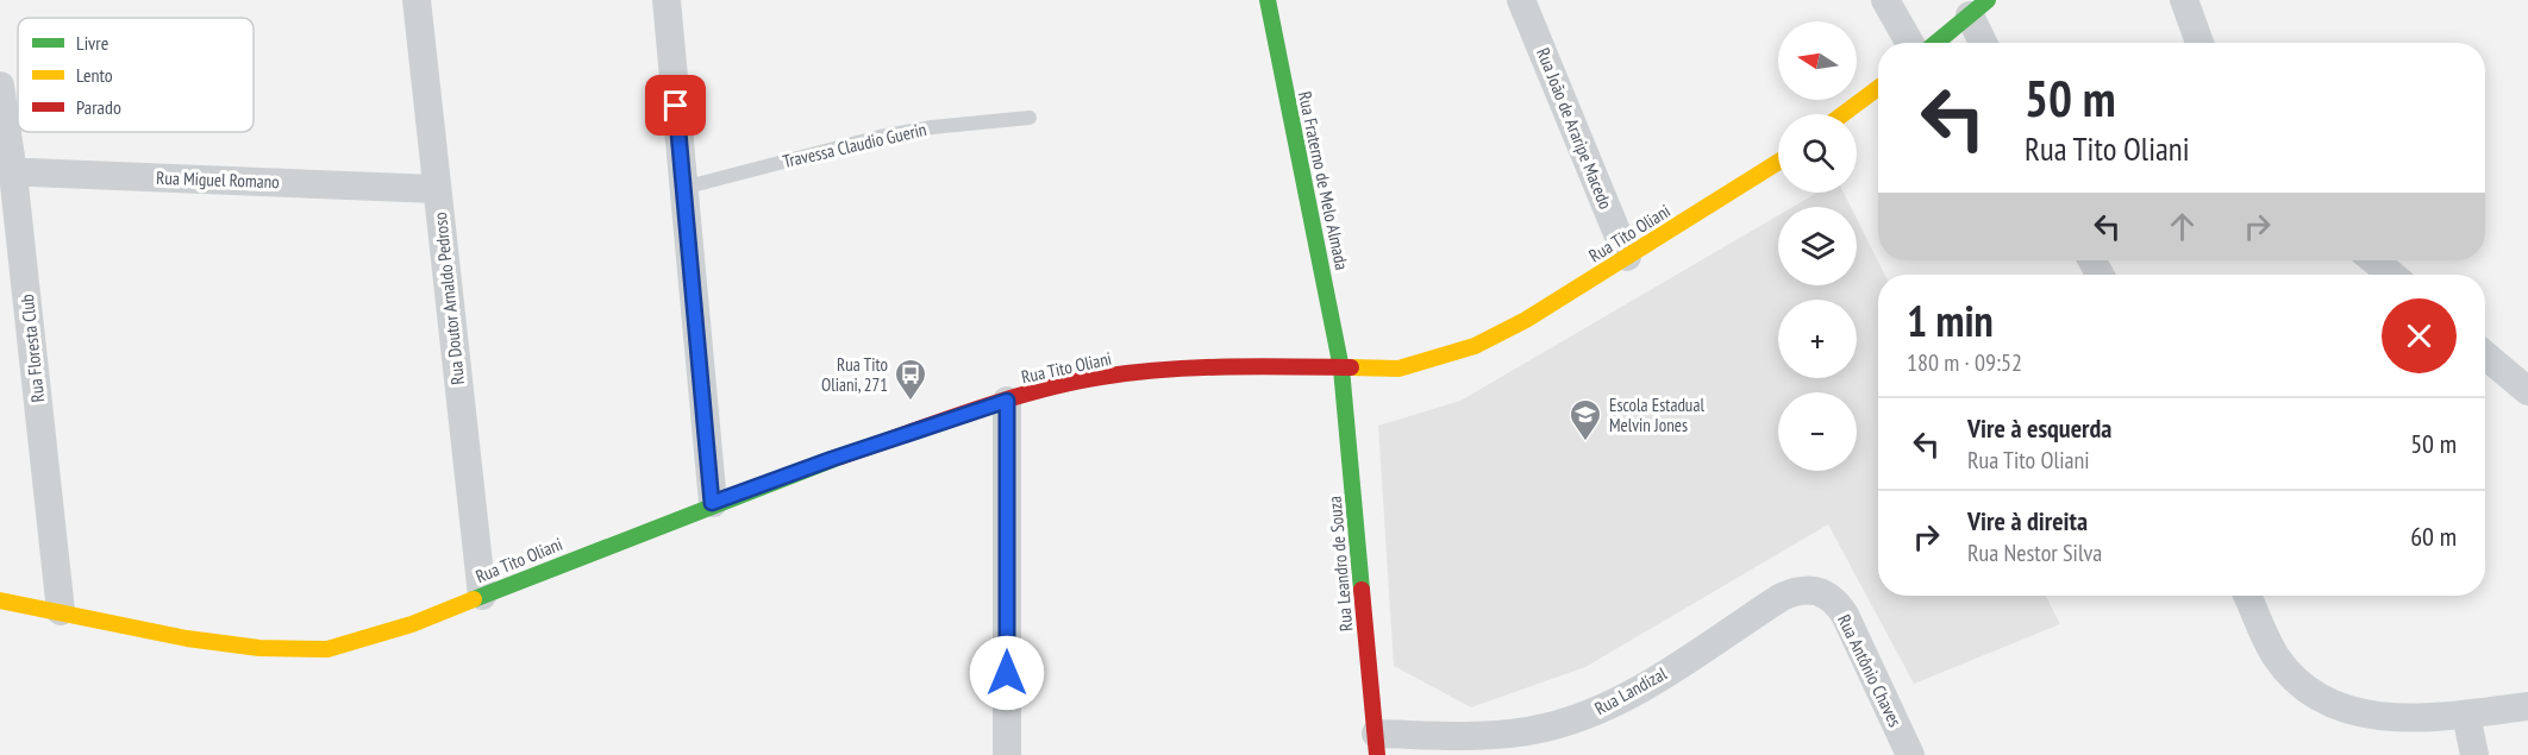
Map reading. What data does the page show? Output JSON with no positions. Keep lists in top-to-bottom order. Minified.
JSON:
{"streets":{"street":["Rua João de Araripe Macedo","Rua Miguel Romano","Rua Fraterno de Melo Almada","Rua Tito Oliani","Rua Doutor Arnaldo Pedroso","Rua Floresta Club","Rua Leandro de Souza","Rua Antônio Chaves","Rua Landizal"],"lane":["Travessa Claudio Guerin"]},"crossings":[["Rua João de Araripe Macedo","Rua Tito Oliani"],["Rua Miguel Romano","Rua Doutor Arnaldo Pedroso"],["Rua Miguel Romano","Rua Floresta Club"],["Rua Fraterno de Melo Almada","Rua Tito Oliani"],["Rua Fraterno de Melo Almada","Rua Leandro de Souza"],["Rua Tito Oliani","Rua Doutor Arnaldo Pedroso"],["Rua Tito Oliani","Rua Floresta Club"],["Rua Tito Oliani","Rua Leandro de Souza"],["Rua Leandro de Souza","Rua Landizal"],["Rua Antônio Chaves","Rua Landizal"]],"places":{"bus stop":["Rua Tito Oliani, 271"],"school or university":["Escola Estadual Melvin Jones"]},"legend":["Livre","Lento","Parado"],"north":"left","page":{"map_buttons":["+","−"],"turn":["50 m","Rua Tito Oliani"],"heading":["1 min","180 m · 09:52"],"list":[{"name":"Vire à esquerda","note":"Rua Tito Oliani","value":"50 m"},{"name":"Vire à direita","note":"Rua Nestor Silva","value":"60 m"}]}}
